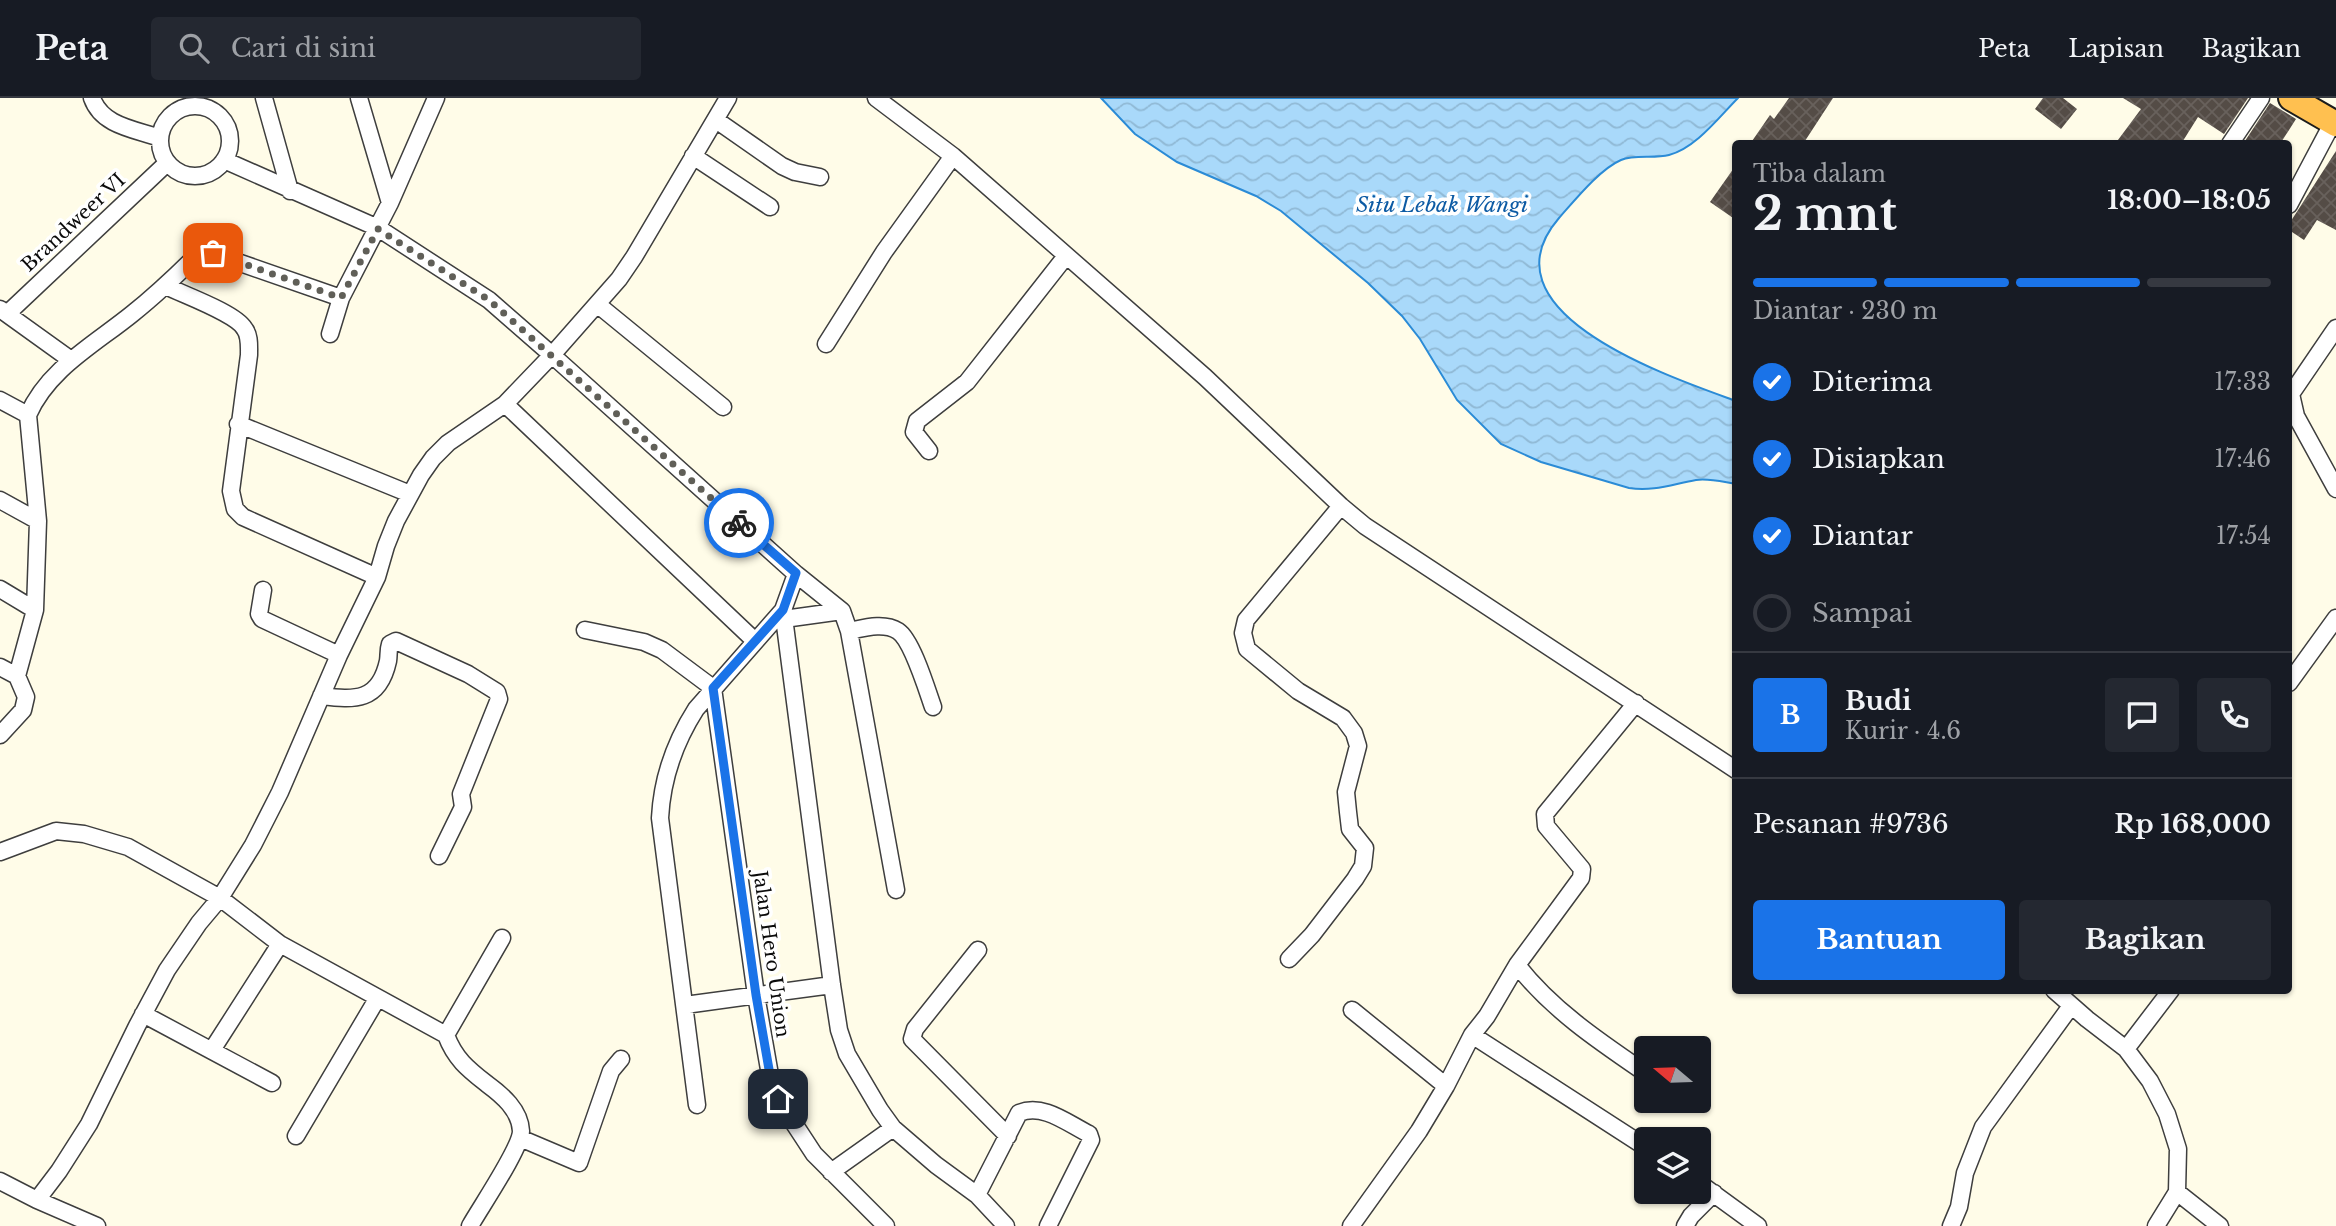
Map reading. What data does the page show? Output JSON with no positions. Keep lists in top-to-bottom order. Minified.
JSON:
{"streets":{"street":["Brandweer VI","Jalan Hero Union"]},"water":["Situ Lebak Wangi"],"north":"left","page":{"header":"Peta","search":"Cari di sini","nav":["Peta","Lapisan","Bagikan"],"heading":["2 mnt","Tiba dalam","18:00–18:05"],"panel":["Budi","Kurir · 4.6","Pesanan #9736","Rp 168,000"],"bar":"Diantar · 230 m","list":[["Diterima","17:33"],["Disiapkan","17:46"],["Diantar","17:54"],"Sampai"],"round":"B","buttons":["Bantuan","Bagikan"]}}
